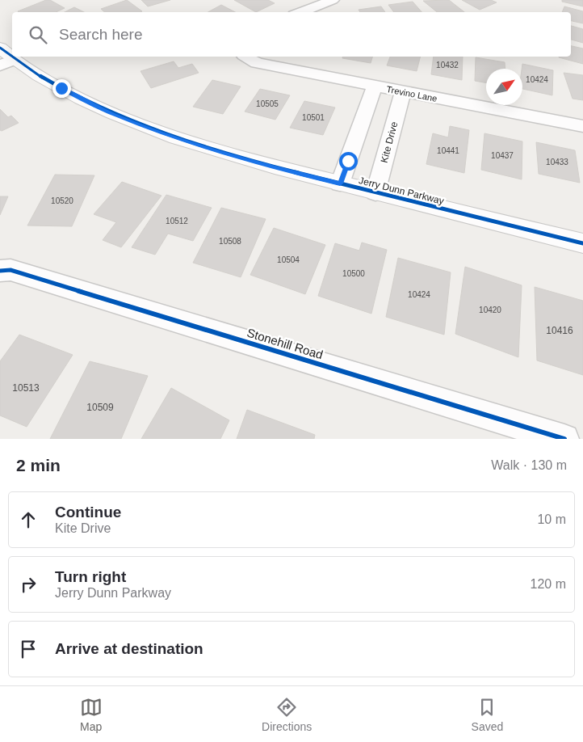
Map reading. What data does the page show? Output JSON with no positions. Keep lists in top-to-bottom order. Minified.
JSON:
{"streets":{"street":["Trevino Lane","Kite Drive","Jerry Dunn Parkway","Stonehill Road"]},"crossings":[["Trevino Lane","Kite Drive"],["Kite Drive","Jerry Dunn Parkway"]],"house_numbers":["10432","10424","10505","10501","10441","10437","10433","10520","10512","10508","10504","10500","10424","10420","10416","10513","10509"],"north":"top right","page":{"search":"Search here","heading":["2 min","Walk · 130 m"],"list":[["Continue","Kite Drive","10 m"],["Turn right","Jerry Dunn Parkway","120 m"],"Arrive at destination"],"nav":["Map","Directions","Saved"]}}
